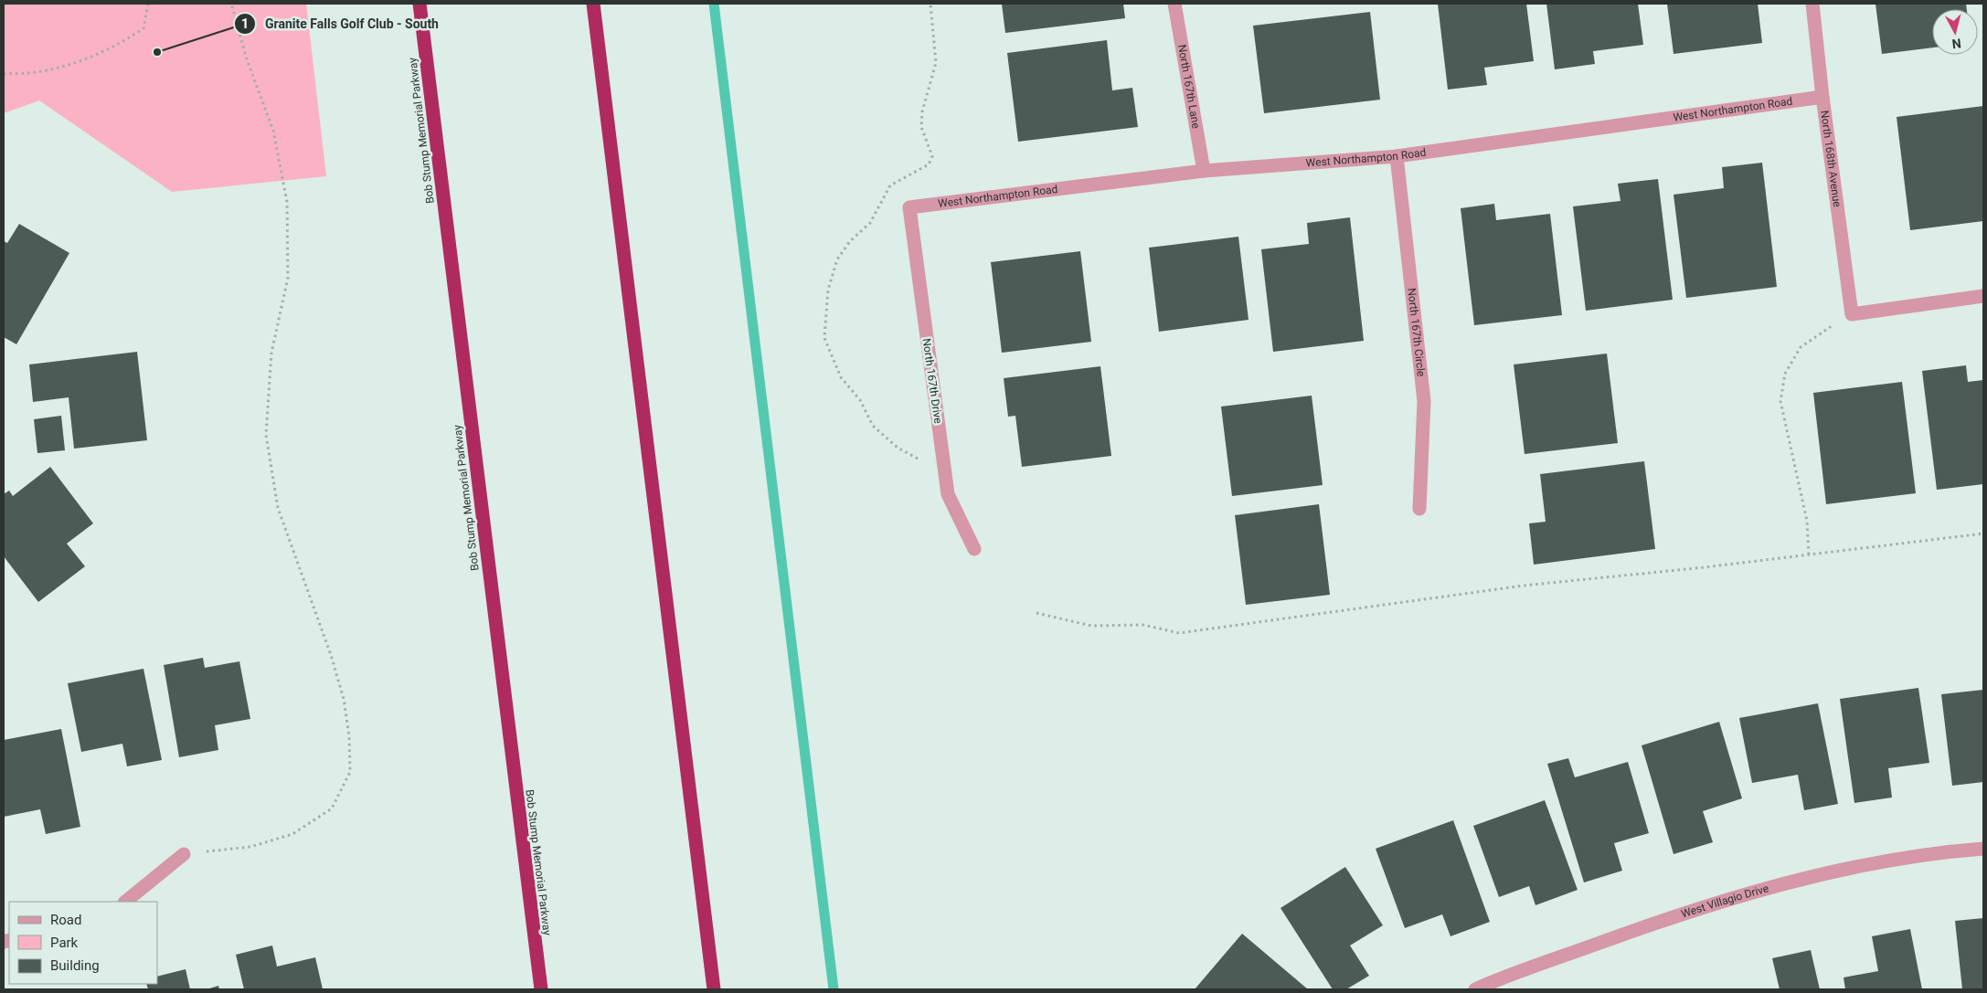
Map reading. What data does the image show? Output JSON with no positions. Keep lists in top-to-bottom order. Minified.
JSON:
{"streets":{"highway":["Bob Stump Memorial Parkway"],"street":["North 167th Lane","West Northampton Road","North 168th Avenue","North 167th Circle","North 167th Drive","West Villagio Drive"]},"crossings":[["North 167th Lane","West Northampton Road"],["West Northampton Road","North 168th Avenue"],["West Northampton Road","North 167th Circle"],["West Northampton Road","North 167th Drive"]],"places":["Granite Falls Golf Club - South"],"legend":["Road","Park","Building"],"north":"bottom"}
